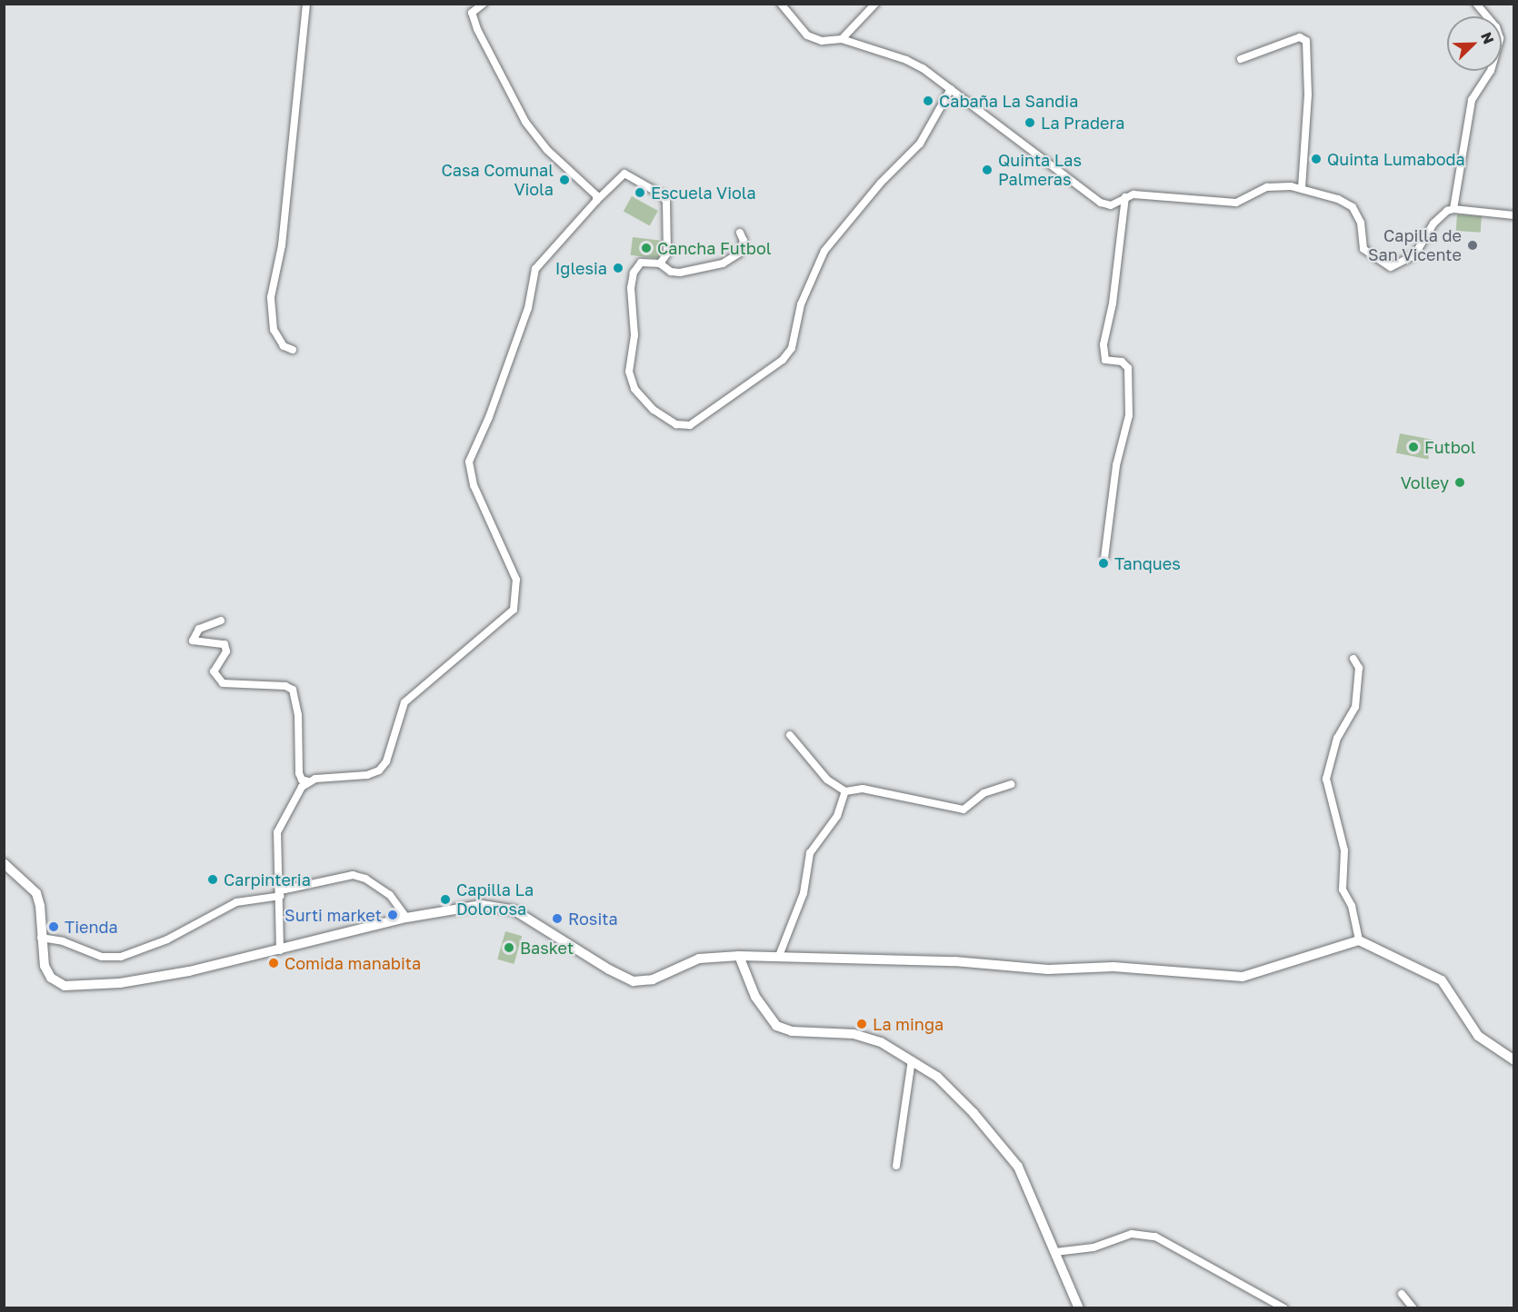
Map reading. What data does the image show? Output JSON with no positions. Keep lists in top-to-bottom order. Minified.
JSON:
{"places":["Cabaña La Sandia","La Pradera","Quinta Lumaboda","Quinta Las Palmeras","Casa Comunal Viola","Escuela Viola","Capilla de San Vicente","Cancha Futbol","Iglesia","Futbol","Volley","Tanques","Carpinteria","Capilla La Dolorosa","Surti market","Rosita","Tienda","Basket","Comida manabita","La minga"],"north":"top right"}
